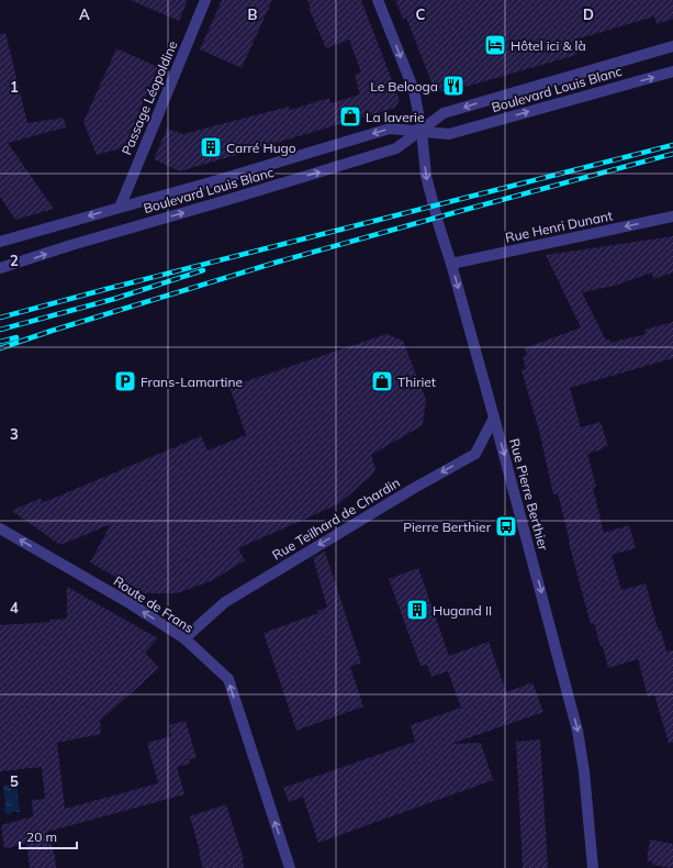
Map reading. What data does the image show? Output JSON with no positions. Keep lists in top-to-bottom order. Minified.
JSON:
{"streets":{"street":["Boulevard Louis Blanc","Passage Léopoldine","Rue Henri Dunant","Rue Pierre Berthier","Rue Teilhard de Chardin","Route de Frans"]},"crossings":[["Boulevard Louis Blanc","Passage Léopoldine"],["Boulevard Louis Blanc","Rue Pierre Berthier"],["Rue Henri Dunant","Rue Pierre Berthier"],["Rue Pierre Berthier","Rue Teilhard de Chardin"],["Rue Teilhard de Chardin","Route de Frans"]],"one_way":["Rue Henri Dunant","Rue Pierre Berthier","Rue Teilhard de Chardin","Route de Frans"],"places":{"hotel":["Hôtel ici & là"],"restaurant":["Le Belooga"],"shop":["La laverie","Thiriet"],"building":["Carré Hugo","Hugand II"],"parking":["Frans-Lamartine"],"bus stop":["Pierre Berthier"]},"scale_bar":"20 m","grid":{"columns":["A","B","C","D"],"rows":["1","2","3","4","5"]}}
